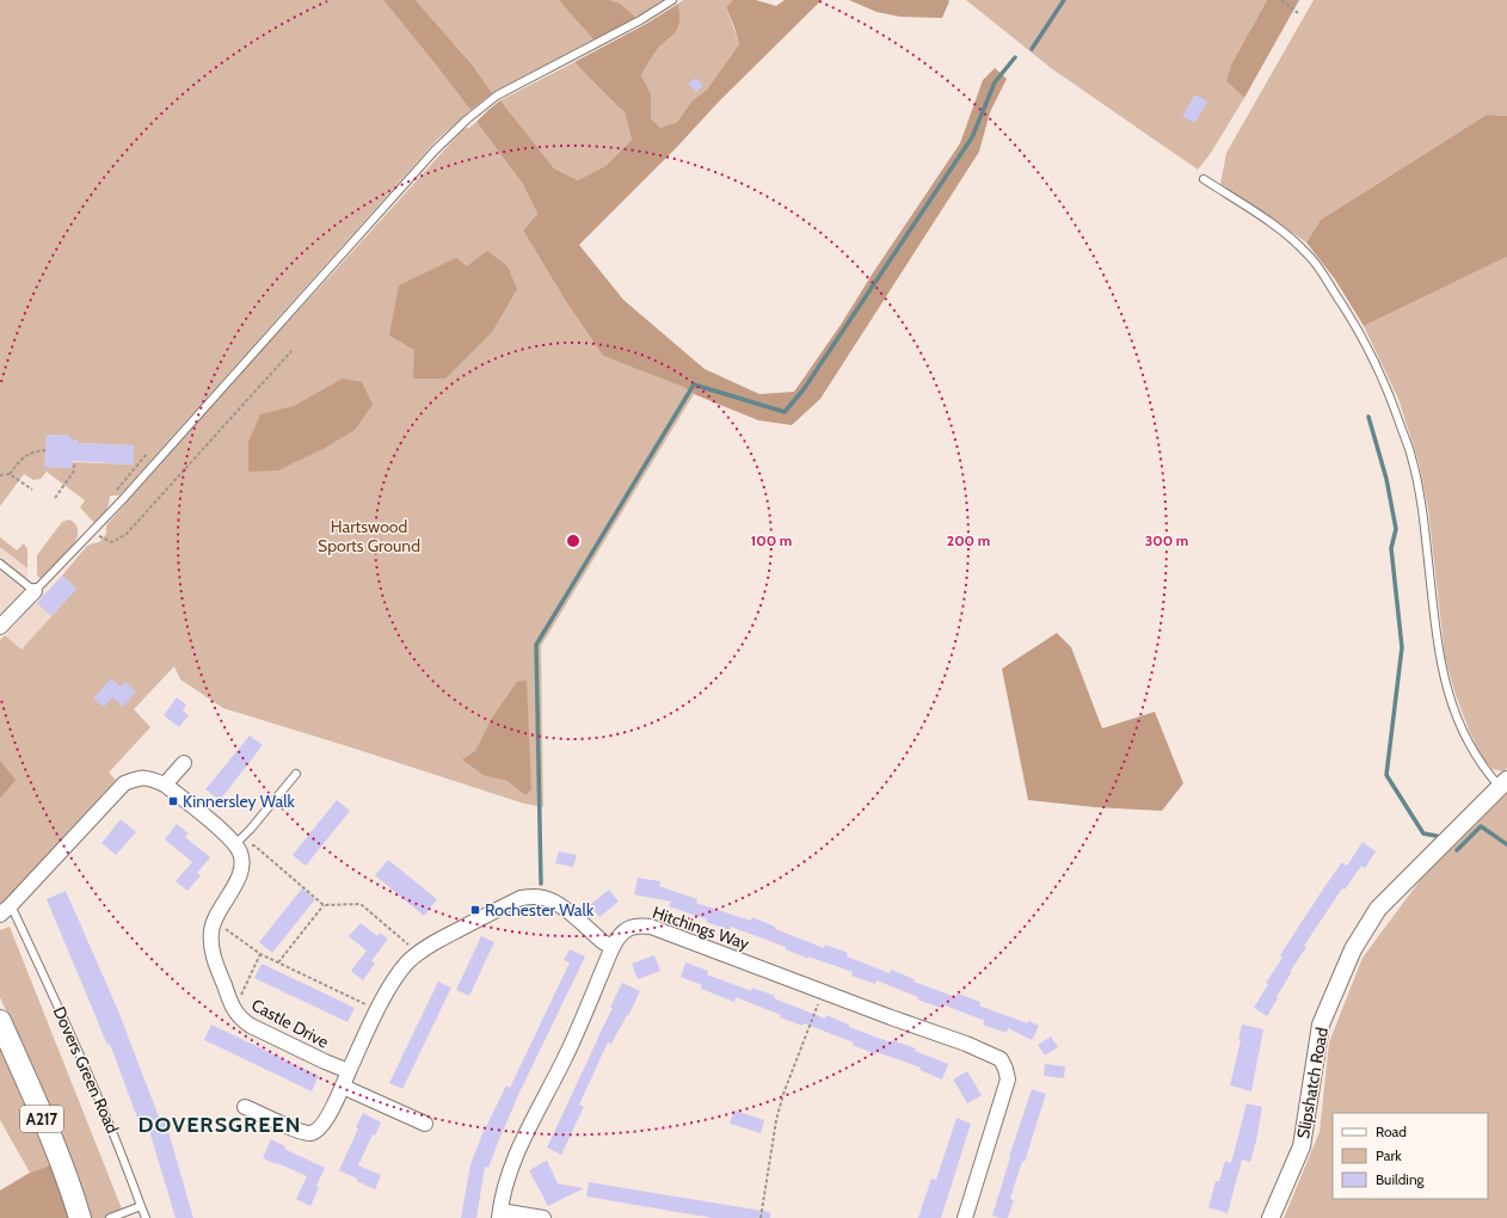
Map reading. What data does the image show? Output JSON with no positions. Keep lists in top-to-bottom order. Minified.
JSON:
{"streets":{"main road":["A217"],"street":["Hitchings Way","Castle Drive","Slipshatch Road"],"lane":["Dovers Green Road"]},"districts":["DOVERSGREEN"],"parks":["Hartswood Sports Ground"],"places":{"transit":["Kinnersley Walk","Rochester Walk"]},"legend":["Road","Park","Building"],"rings":["100 m","200 m","300 m"]}
